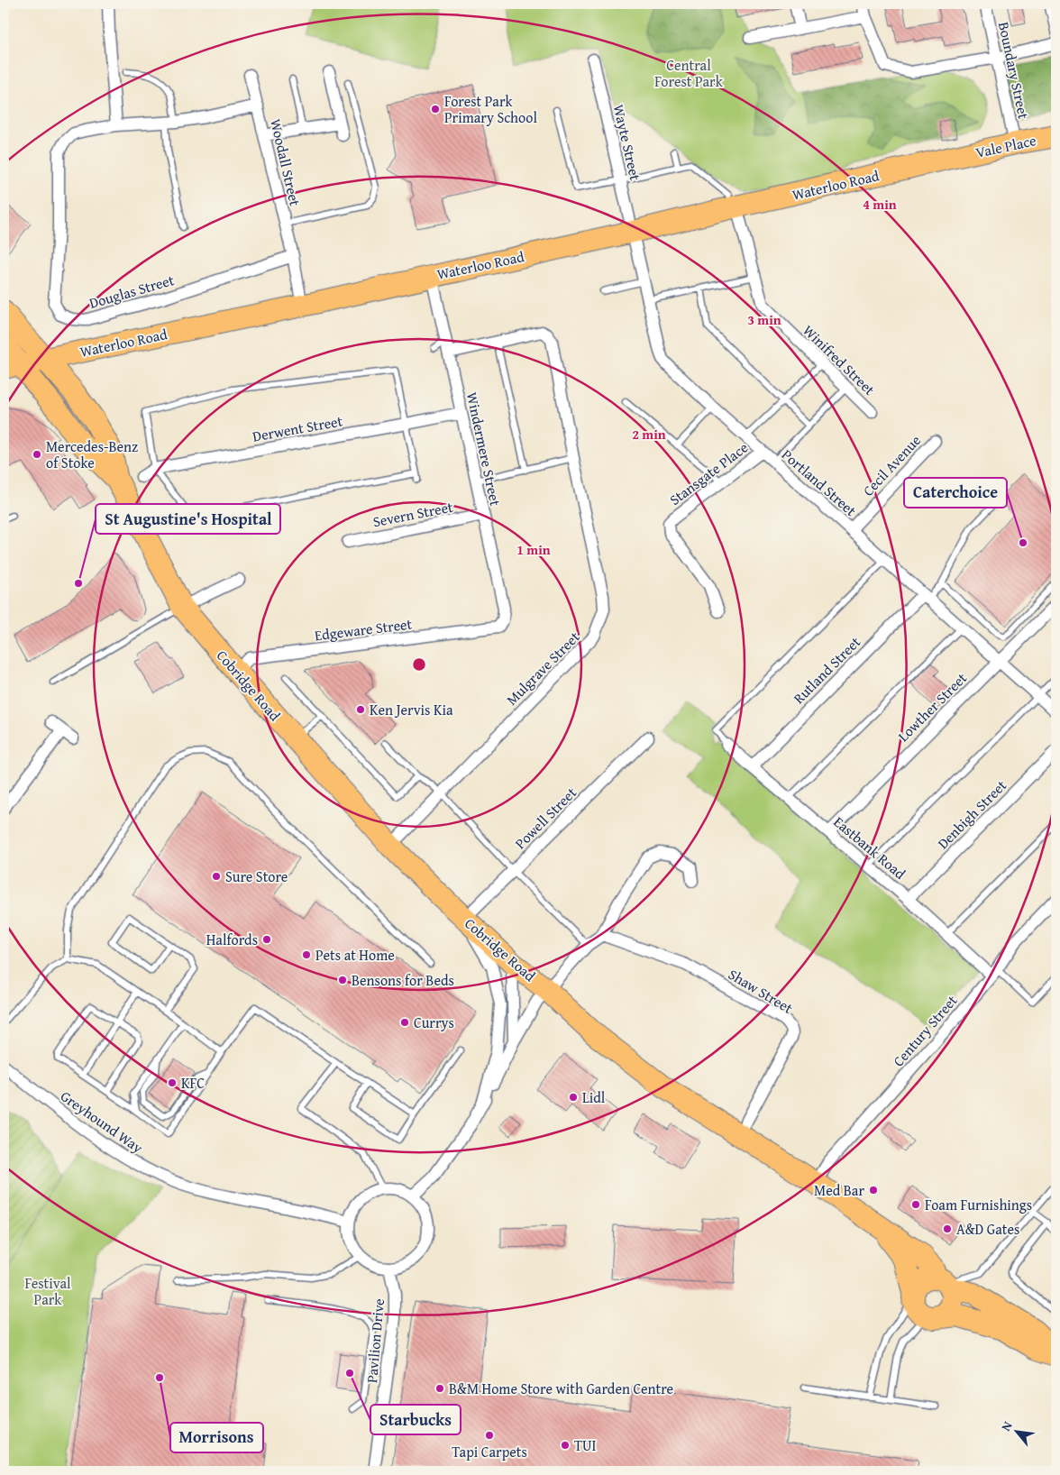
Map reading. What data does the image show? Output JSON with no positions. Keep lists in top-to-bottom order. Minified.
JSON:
{"streets":{"highway":["Vale Place","Waterloo Road","Cobridge Road"],"street":["Boundary Street","Wayte Street","Woodall Street","Douglas Street","Winifred Street","Derwent Street","Windermere Street","Cecil Avenue","Stansgate Place","Portland Street","Severn Street","Edgeware Street","Mulgrave Street","Rutland Street","Lowther Street","Denbigh Street","Powell Street","Eastbank Road","Shaw Street","Century Street","Greyhound Way","Pavilion Drive"]},"crossings":[["Boundary Street","Vale Place"],["Wayte Street","Waterloo Road"],["Wayte Street","Portland Street"],["Vale Place","Waterloo Road"],["Woodall Street","Douglas Street"],["Waterloo Road","Winifred Street"],["Waterloo Road","Windermere Street"],["Waterloo Road","Portland Street"],["Waterloo Road","Cobridge Road"],["Derwent Street","Windermere Street"],["Windermere Street","Severn Street"],["Windermere Street","Edgeware Street"],["Cecil Avenue","Portland Street"],["Stansgate Place","Portland Street"],["Portland Street","Rutland Street"],["Portland Street","Lowther Street"],["Edgeware Street","Cobridge Road"],["Mulgrave Street","Cobridge Road"],["Rutland Street","Eastbank Road"],["Cobridge Road","Powell Street"],["Cobridge Road","Shaw Street"],["Cobridge Road","Century Street"],["Lowther Street","Eastbank Road"],["Denbigh Street","Eastbank Road"],["Eastbank Road","Century Street"],["Greyhound Way","Pavilion Drive"]],"parks":["Central Forest Park","Festival Park"],"places":["Forest Park Primary School","Mercedes-Benz of Stoke","Caterchoice","St Augustine's Hospital","Ken Jervis Kia","Sure Store","Halfords","Pets at Home","Bensons for Beds","Currys","KFC","Lidl","Med Bar","Foam Furnishings","A&D Gates","Starbucks","Morrisons","B&M Home Store with Garden Centre","Tapi Carpets","TUI"],"north":"top left","rings":["4 min","3 min","2 min","1 min"]}
